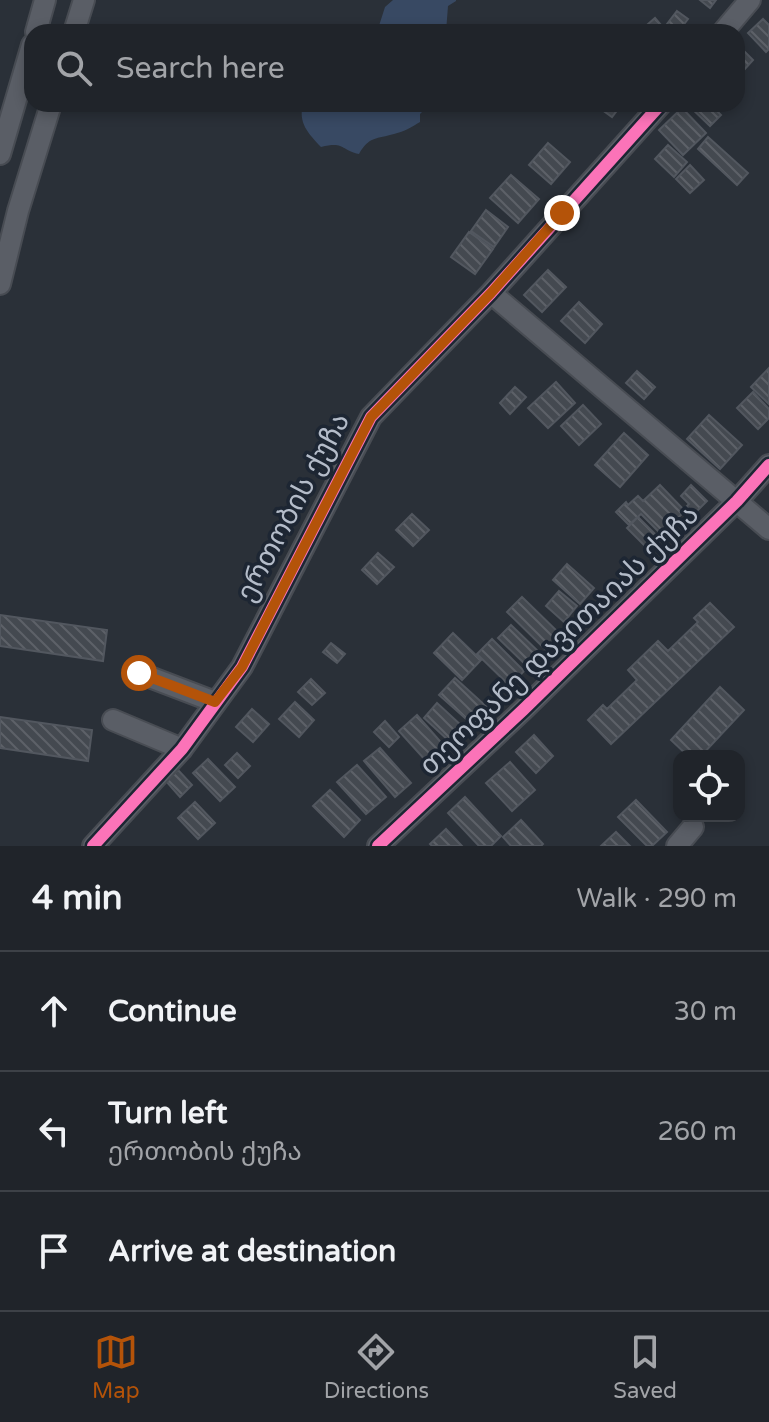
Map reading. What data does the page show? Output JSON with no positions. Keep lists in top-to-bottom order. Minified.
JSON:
{"streets":{"street":["ერთობის ქუჩა","თეოფანე დავითაიას ქუჩა"]},"page":{"search":"Search here","heading":["4 min","Walk · 290 m"],"list":[["Continue","30 m"],["Turn left","ერთობის ქუჩა","260 m"],"Arrive at destination"],"nav":["Map","Directions","Saved"]}}
